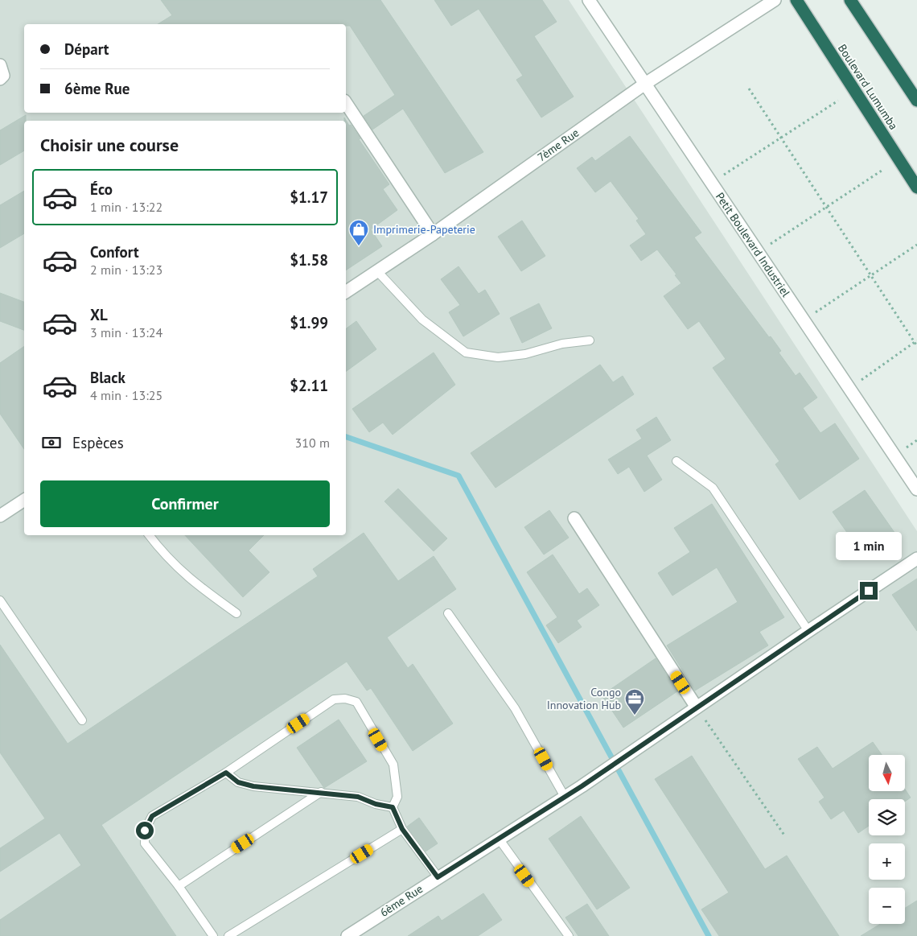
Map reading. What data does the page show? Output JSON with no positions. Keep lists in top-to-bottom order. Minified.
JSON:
{"streets":{"highway":["Boulevard Lumumba"],"street":["7ème Rue","Petit Boulevard Industriel","6ème Rue"]},"crossings":[["7ème Rue","Petit Boulevard Industriel"]],"places":{"shop":["Imprimerie-Papeterie"],"office":["Congo Innovation Hub"]},"north":"bottom","page":{"banner":["Départ","6ème Rue"],"heading":"Choisir une course","list":[{"name":"Éco","note":"1 min · 13:22","value":"$1.17"},{"name":"Confort","note":"2 min · 13:23","value":"$1.58"},{"name":"XL","note":"3 min · 13:24","value":"$1.99"},{"name":"Black","note":"4 min · 13:25","value":"$2.11"}],"pay":["Espèces","310 m"],"buttons":"Confirmer","bubble":"1 min","map_buttons":["+","−"]}}
